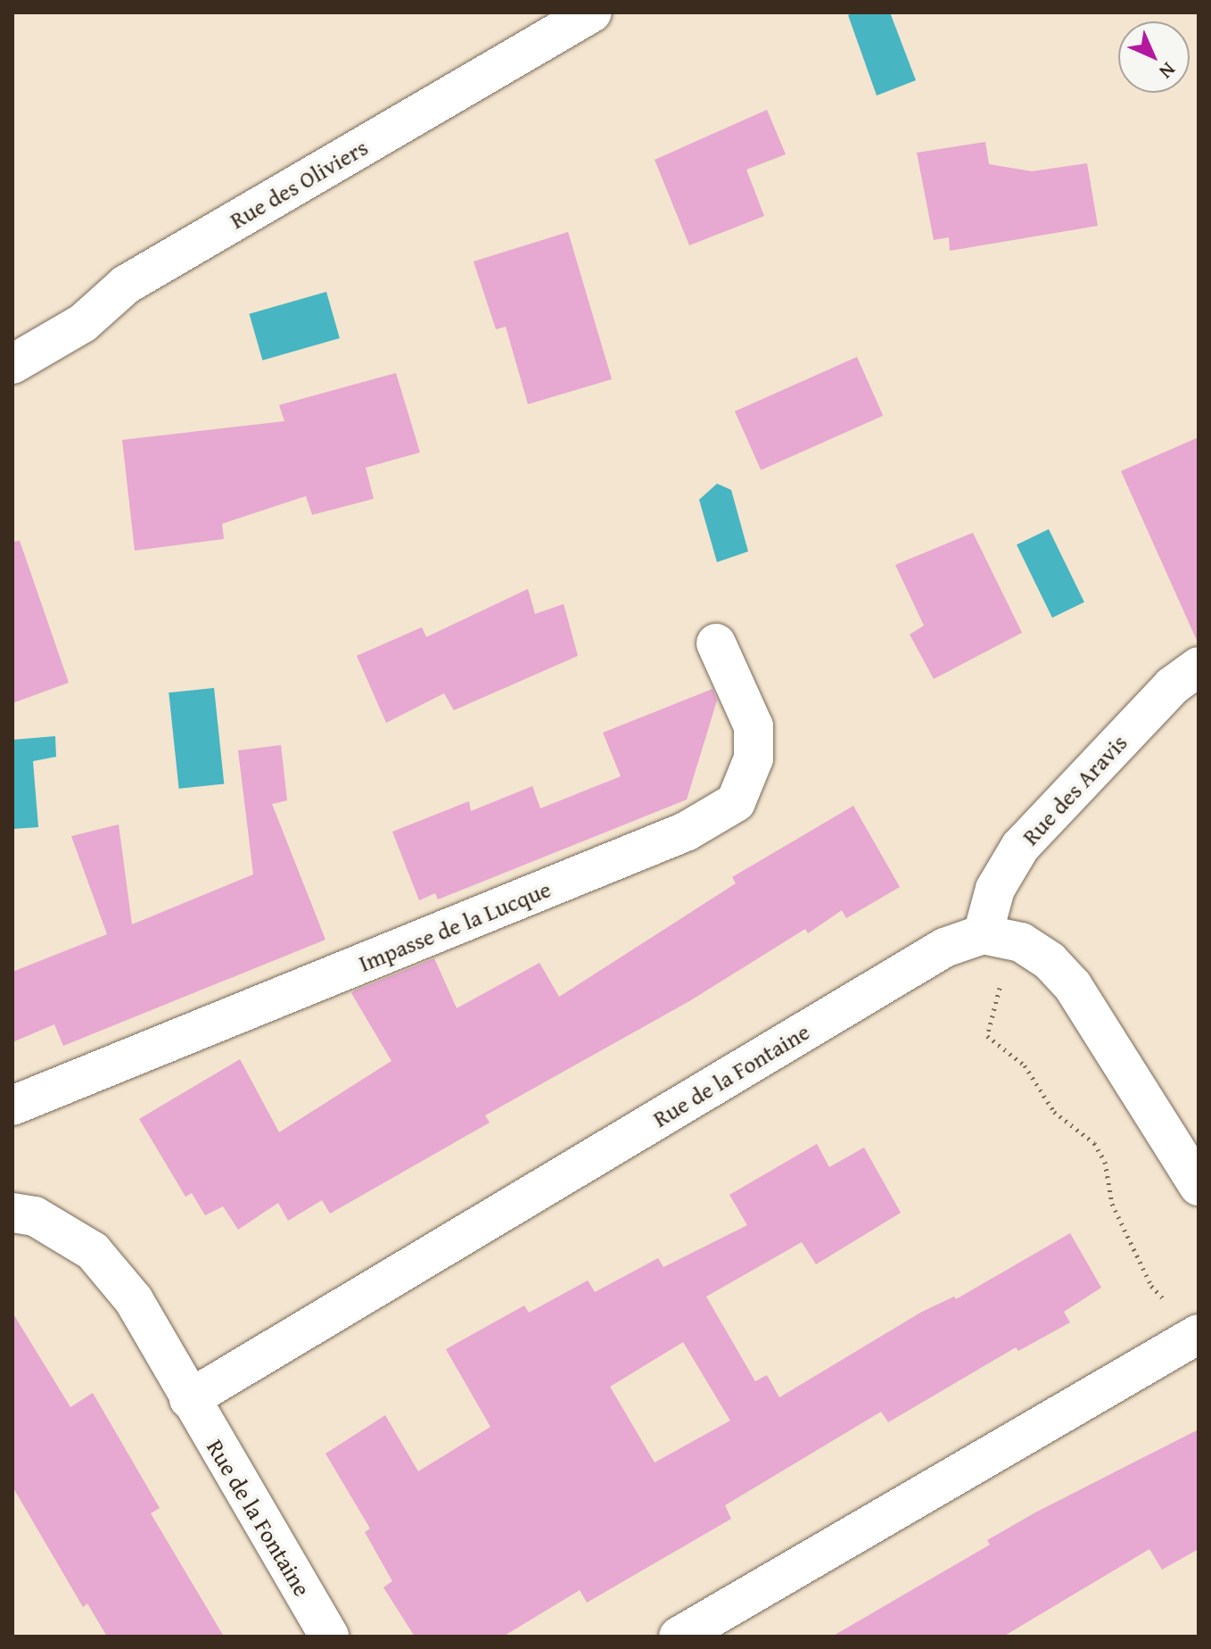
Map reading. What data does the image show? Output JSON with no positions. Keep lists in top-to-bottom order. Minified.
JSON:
{"streets":{"street":["Rue des Oliviers","Rue des Aravis","Impasse de la Lucque","Rue de la Fontaine"]},"crossings":[["Rue des Aravis","Rue de la Fontaine"]],"north":"bottom right"}
